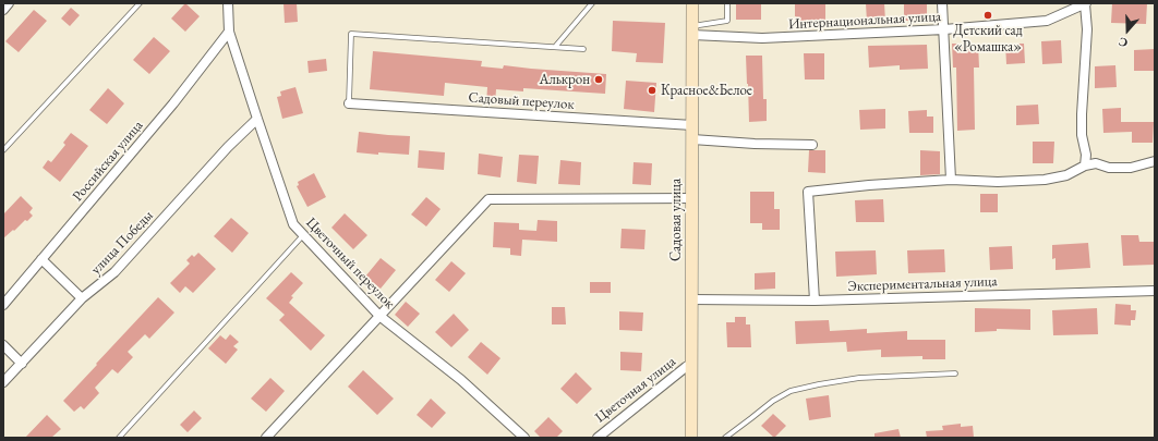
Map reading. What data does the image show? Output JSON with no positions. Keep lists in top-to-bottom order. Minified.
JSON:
{"streets":{"main road":["Садовая улица"],"street":["Интернациональная улица","Садовый переулок","Российская улица","улица Победы","Цветочный переулок","Экспериментальная улица","Цветочная улица"]},"crossings":[["Интернациональная улица","Садовая улица"],["Садовый переулок","Садовая улица"],["Российская улица","Цветочный переулок"],["Садовая улица","Экспериментальная улица"],["Садовая улица","Цветочная улица"],["улица Победы","Цветочный переулок"]],"places":["Детский сад «Ромашка»","Алькрон","Красное&Белое"],"north":"bottom"}
